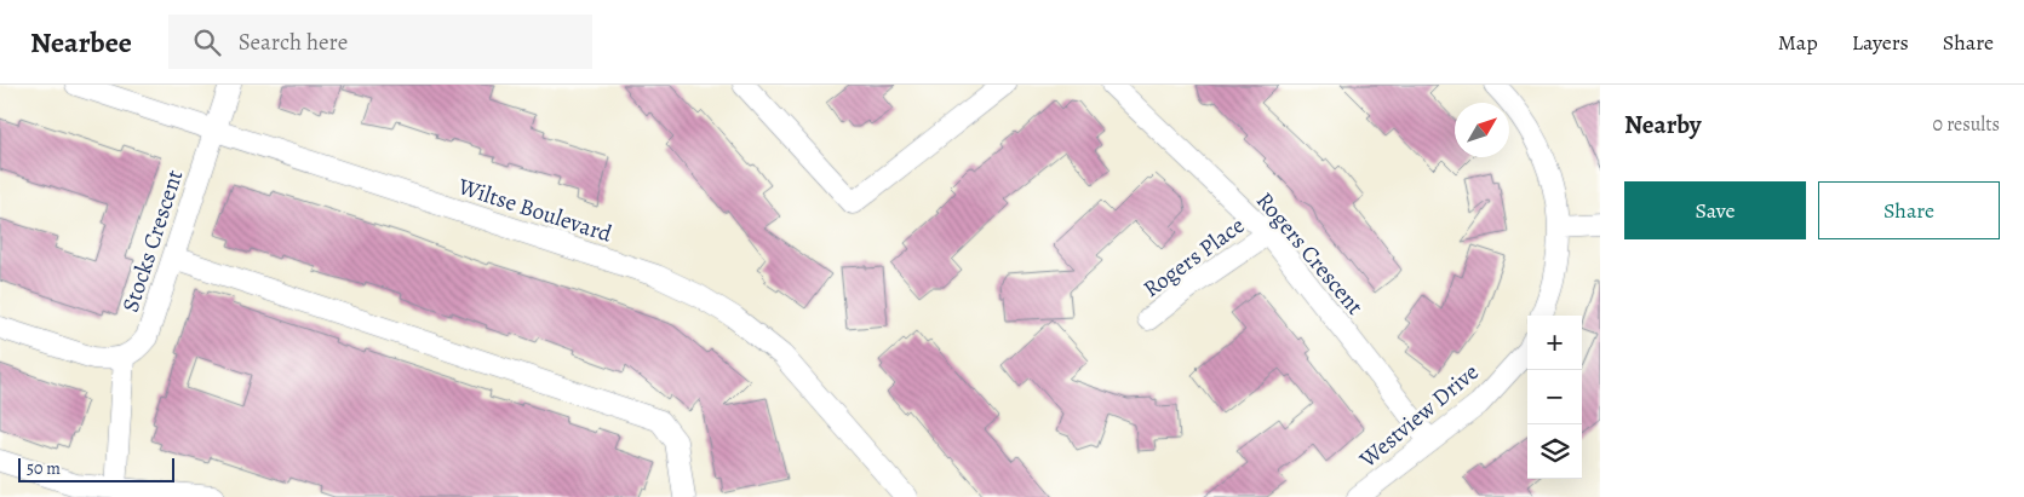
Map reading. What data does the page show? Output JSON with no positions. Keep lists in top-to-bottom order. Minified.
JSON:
{"streets":{"street":["Wiltse Boulevard","Stocks Crescent","Rogers Crescent","Rogers Place","Westview Drive"]},"crossings":[["Wiltse Boulevard","Stocks Crescent"],["Rogers Crescent","Rogers Place"],["Rogers Crescent","Westview Drive"]],"scale_bar":"50 m","north":"top right","page":{"header":"Nearbee","search":"Search here","nav":["Map","Layers","Share"],"heading":["Nearby","0 results"],"buttons":["Save","Share"],"map_buttons":["+","−"],"scale":"50 m"}}
